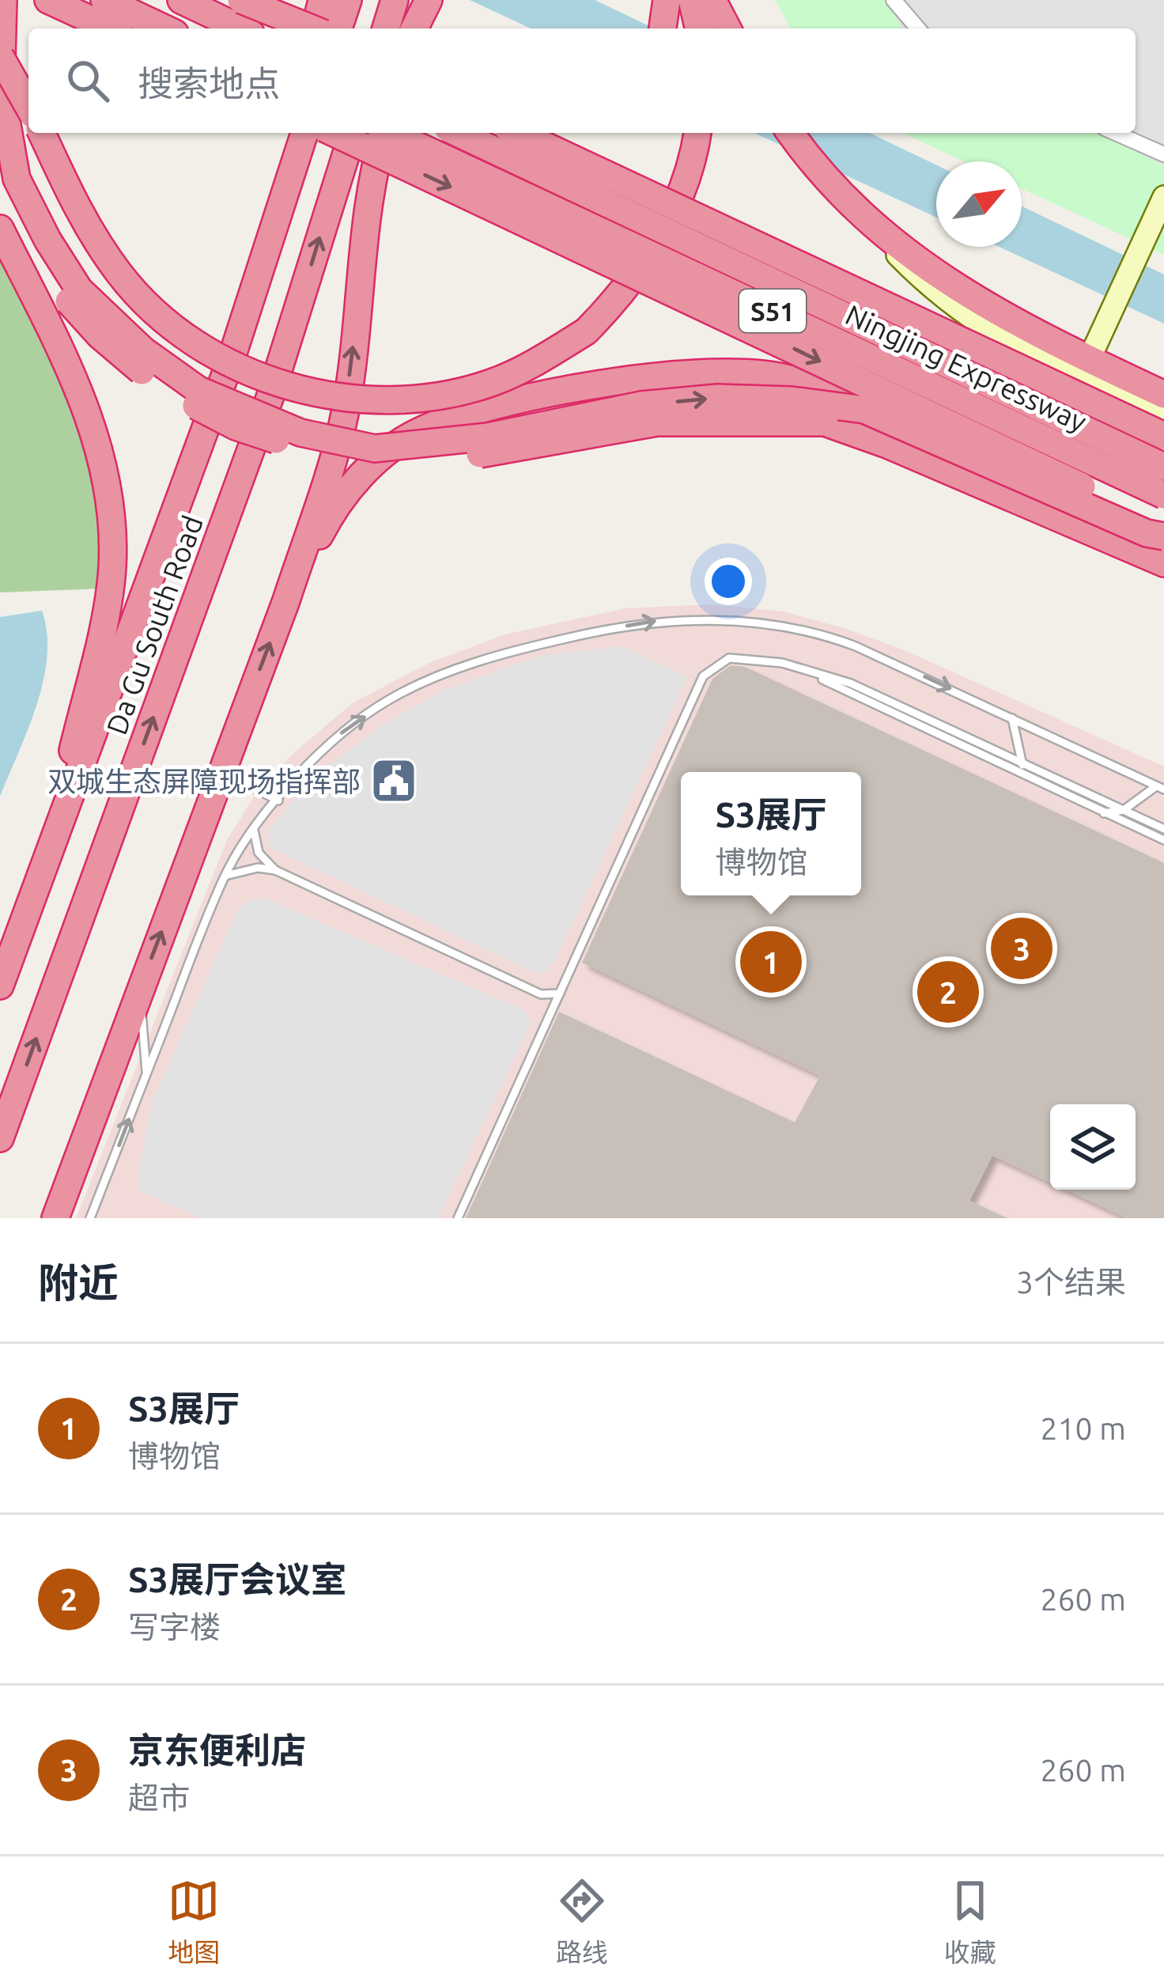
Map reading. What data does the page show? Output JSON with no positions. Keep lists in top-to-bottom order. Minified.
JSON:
{"streets":{"highway":["S51","Ningjing Expressway","Da Gu South Road"]},"places":{"public building":["双城生态屏障现场指挥部"]},"north":"top right","page":{"search":"搜索地点","popup":["S3展厅","博物馆"],"pins":["3","1","2"],"heading":["附近","3个结果"],"list":[{"mark":"1","name":"S3展厅","note":"博物馆","value":"210 m"},{"mark":"2","name":"S3展厅会议室","note":"写字楼","value":"260 m"},{"mark":"3","name":"京东便利店","note":"超市","value":"260 m"}],"nav":["地图","路线","收藏"]}}
